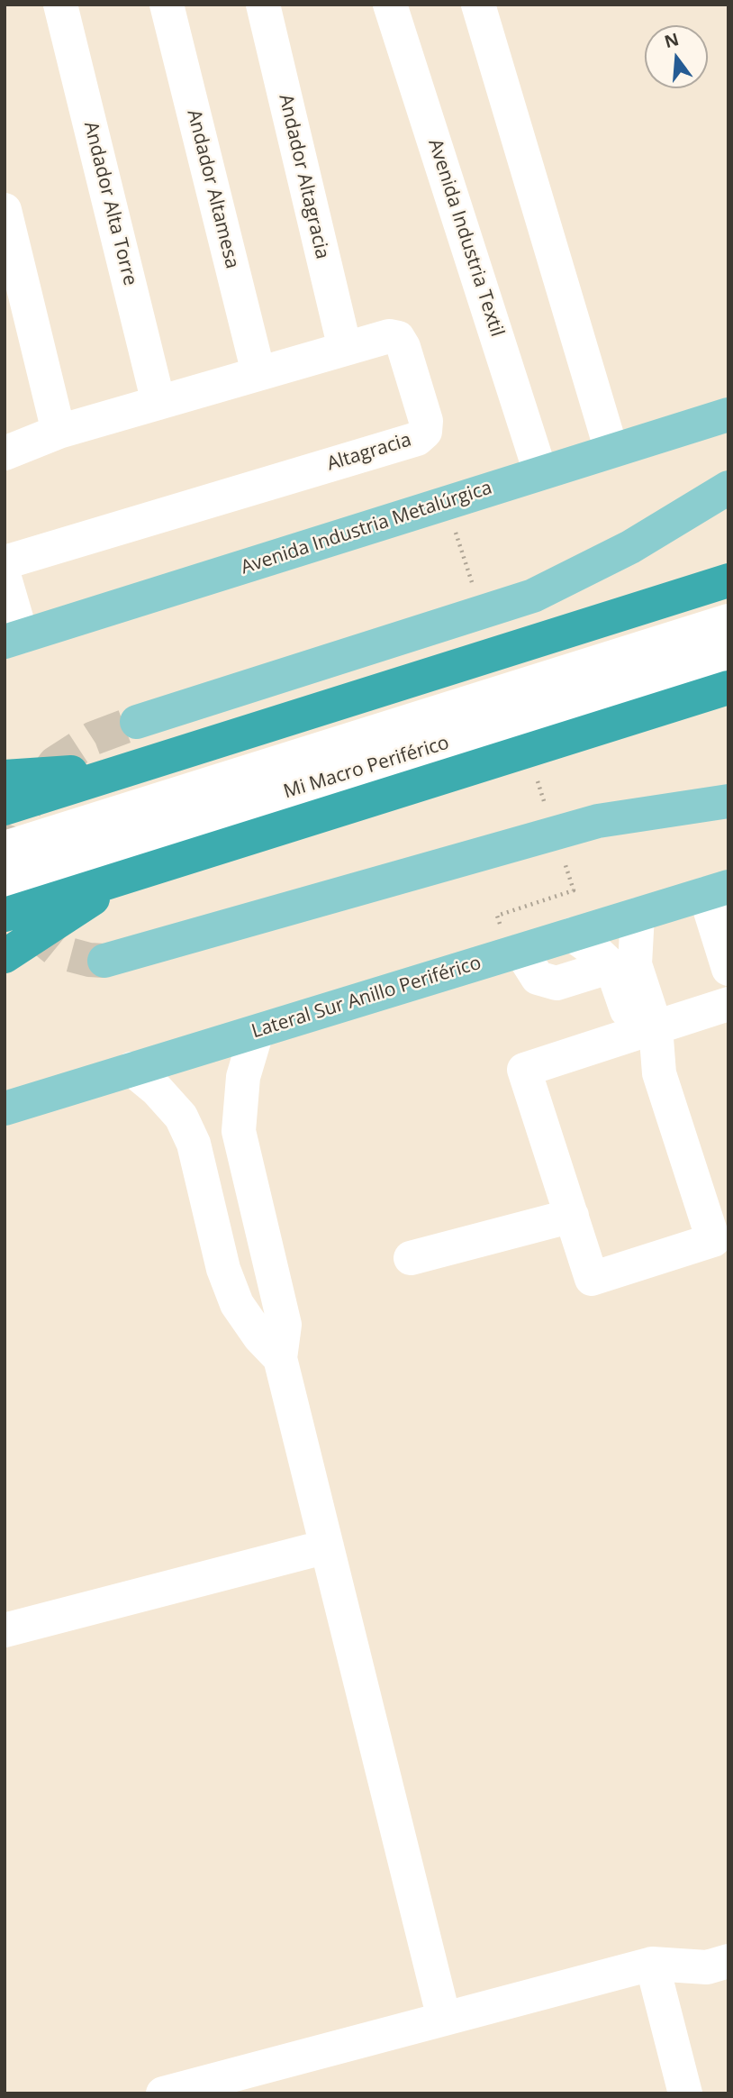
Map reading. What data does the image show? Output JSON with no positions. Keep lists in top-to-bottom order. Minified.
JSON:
{"streets":{"main road":["Avenida Industria Metalúrgica","Lateral Sur Anillo Periférico"],"street":["Andador Altagracia","Andador Altamesa","Andador Alta Torre","Avenida Industria Textil","Altagracia","Mi Macro Periférico"]},"crossings":[["Andador Altagracia","Altagracia"],["Andador Altamesa","Altagracia"],["Andador Alta Torre","Altagracia"],["Avenida Industria Textil","Avenida Industria Metalúrgica"]],"north":"top"}
